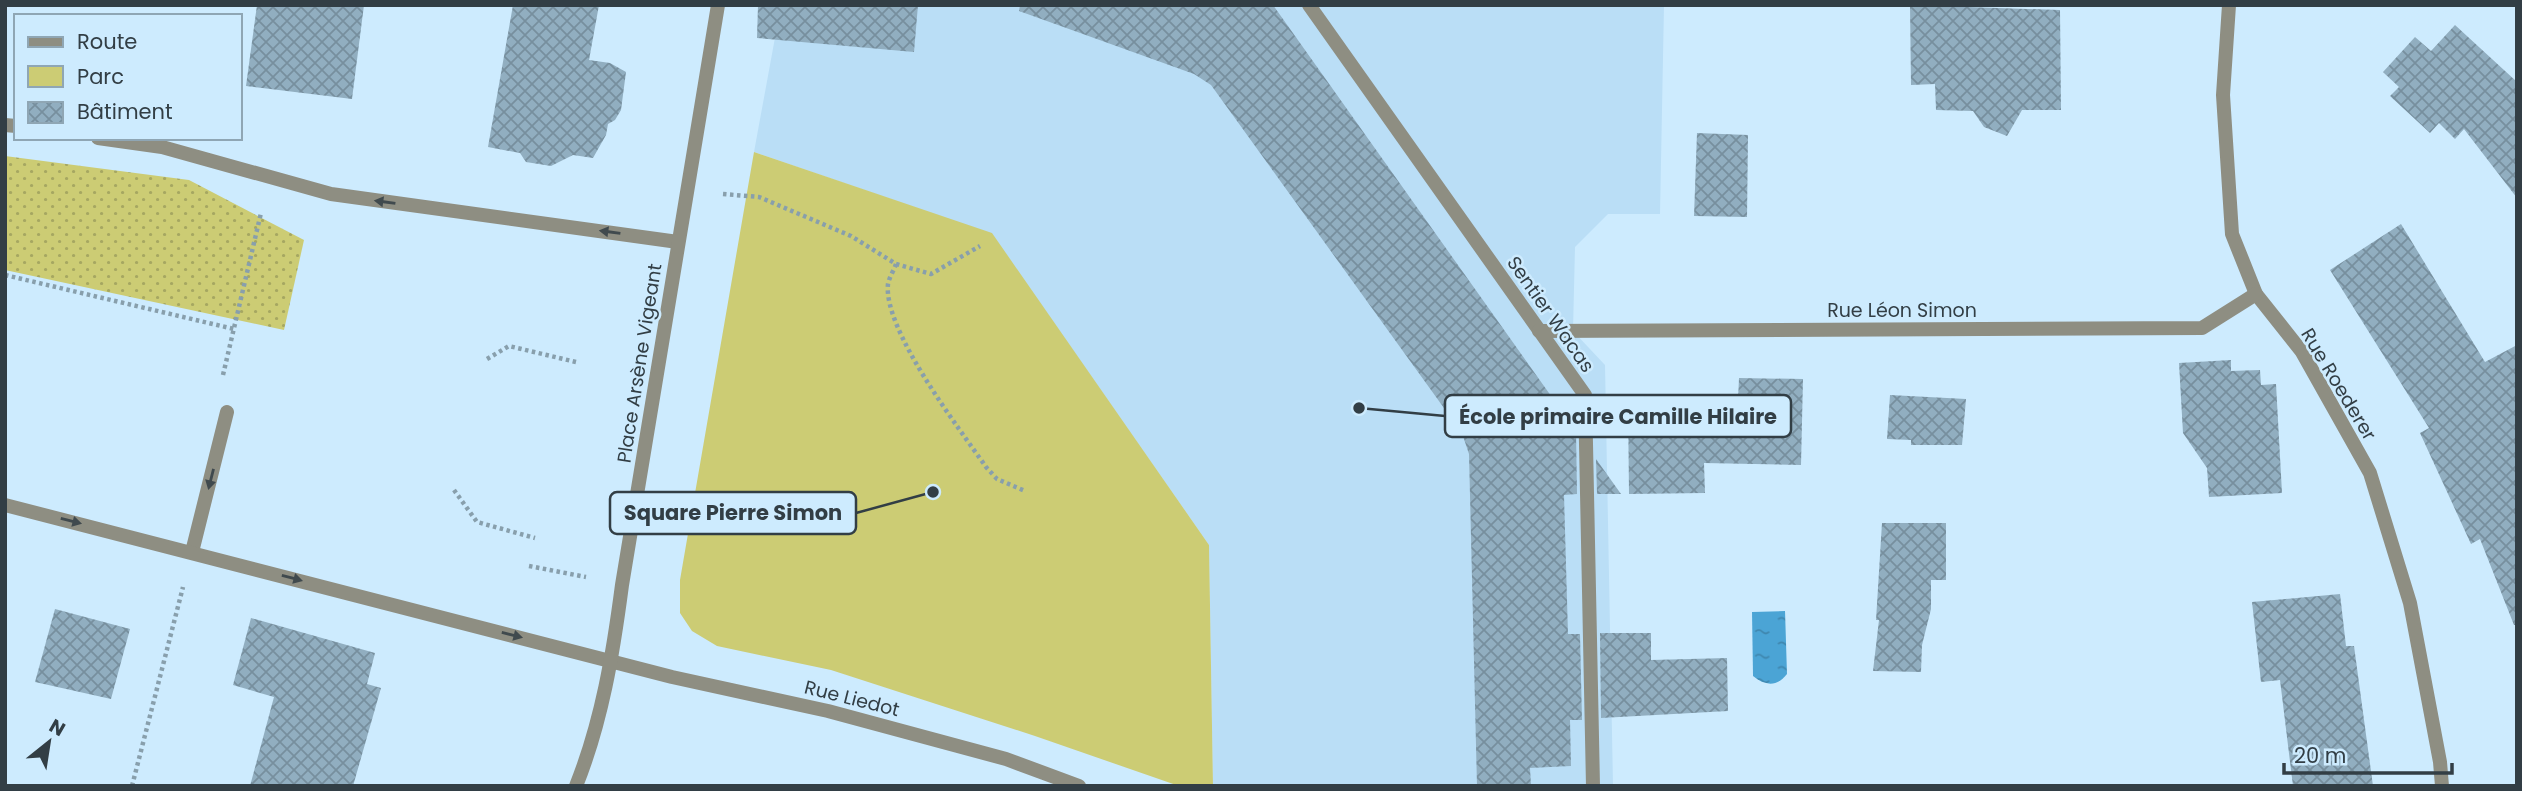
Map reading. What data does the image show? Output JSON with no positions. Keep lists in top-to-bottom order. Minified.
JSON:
{"streets":{"street":["Rue Léon Simon","Sentier Wacas","Place Arsène Vigeant","Rue Roederer","Rue Liedot"]},"crossings":[["Rue Léon Simon","Sentier Wacas"],["Rue Léon Simon","Rue Roederer"],["Place Arsène Vigeant","Rue Liedot"]],"one_way":["Place Arsène Vigeant"],"places":["École primaire Camille Hilaire","Square Pierre Simon"],"legend":["Route","Parc","Bâtiment"],"scale_bar":"20 m","north":"top right"}
